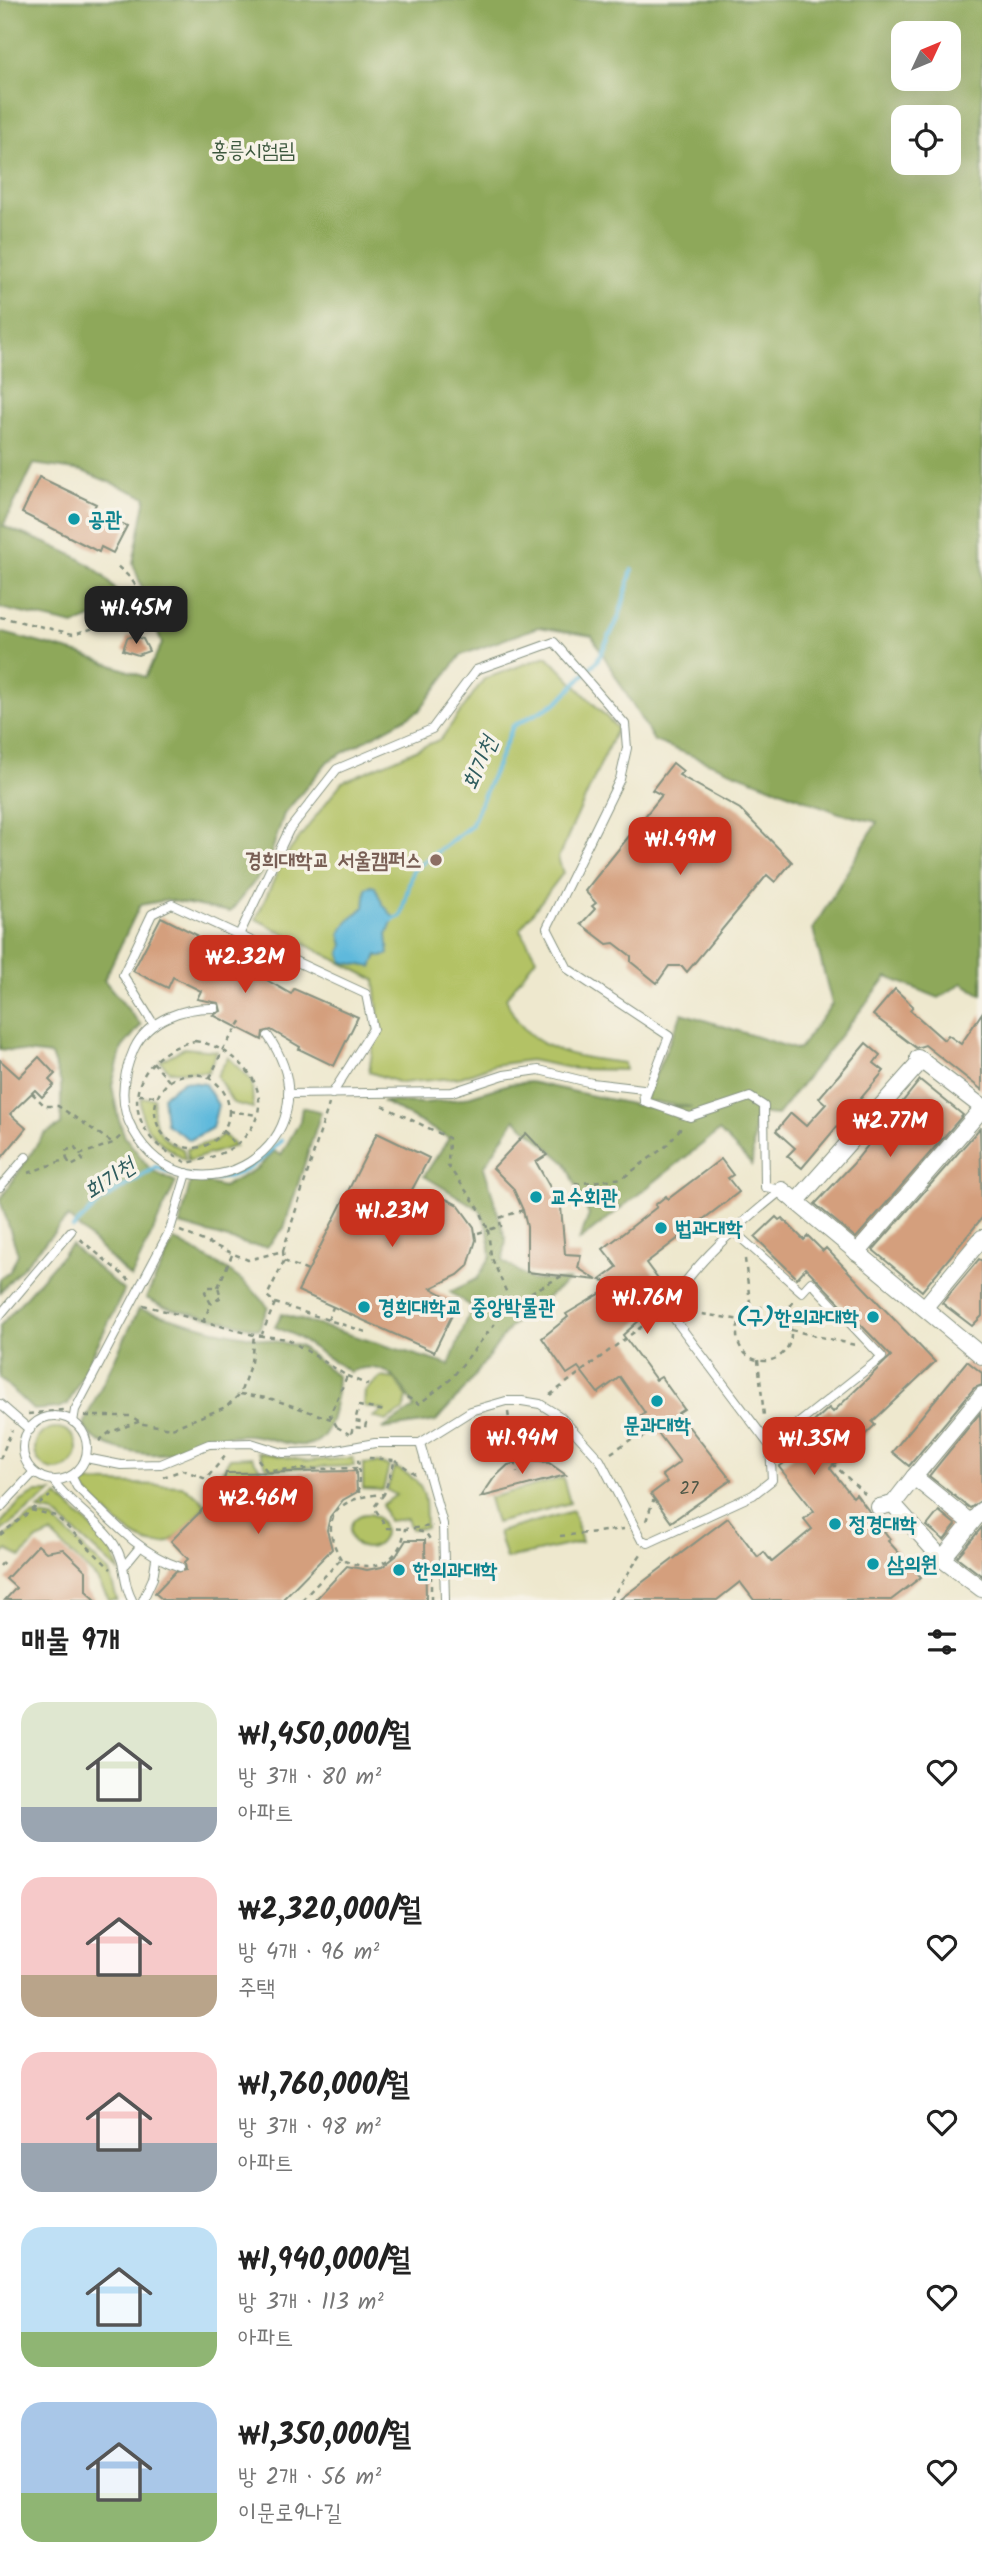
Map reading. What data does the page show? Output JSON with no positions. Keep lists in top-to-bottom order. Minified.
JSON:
{"water":["회기천"],"parks":["홍릉시험림"],"places":["공관","경희대학교 서울캠퍼스","교수회관","법과대학","경희대학교 중앙박물관","(구)한의과대학","문과대학","정경대학","삼의원","한의과대학"],"house_numbers":["27"],"north":"top right","page":{"price":["₩1.45M","₩1.49M","₩2.32M","₩2.77M","₩1.23M","₩1.76M","₩1.94M","₩1.35M","₩2.46M"],"heading":"매물 9개","list":[{"name":"₩1,450,000/월","note":"방 3개 · 80 m² · 아파트"},{"name":"₩2,320,000/월","note":"방 4개 · 96 m² · 주택"},{"name":"₩1,760,000/월","note":"방 3개 · 98 m² · 아파트"},{"name":"₩1,940,000/월","note":"방 3개 · 113 m² · 아파트"},{"name":"₩1,350,000/월","note":"방 2개 · 56 m² · 이문로9나길"}]}}
